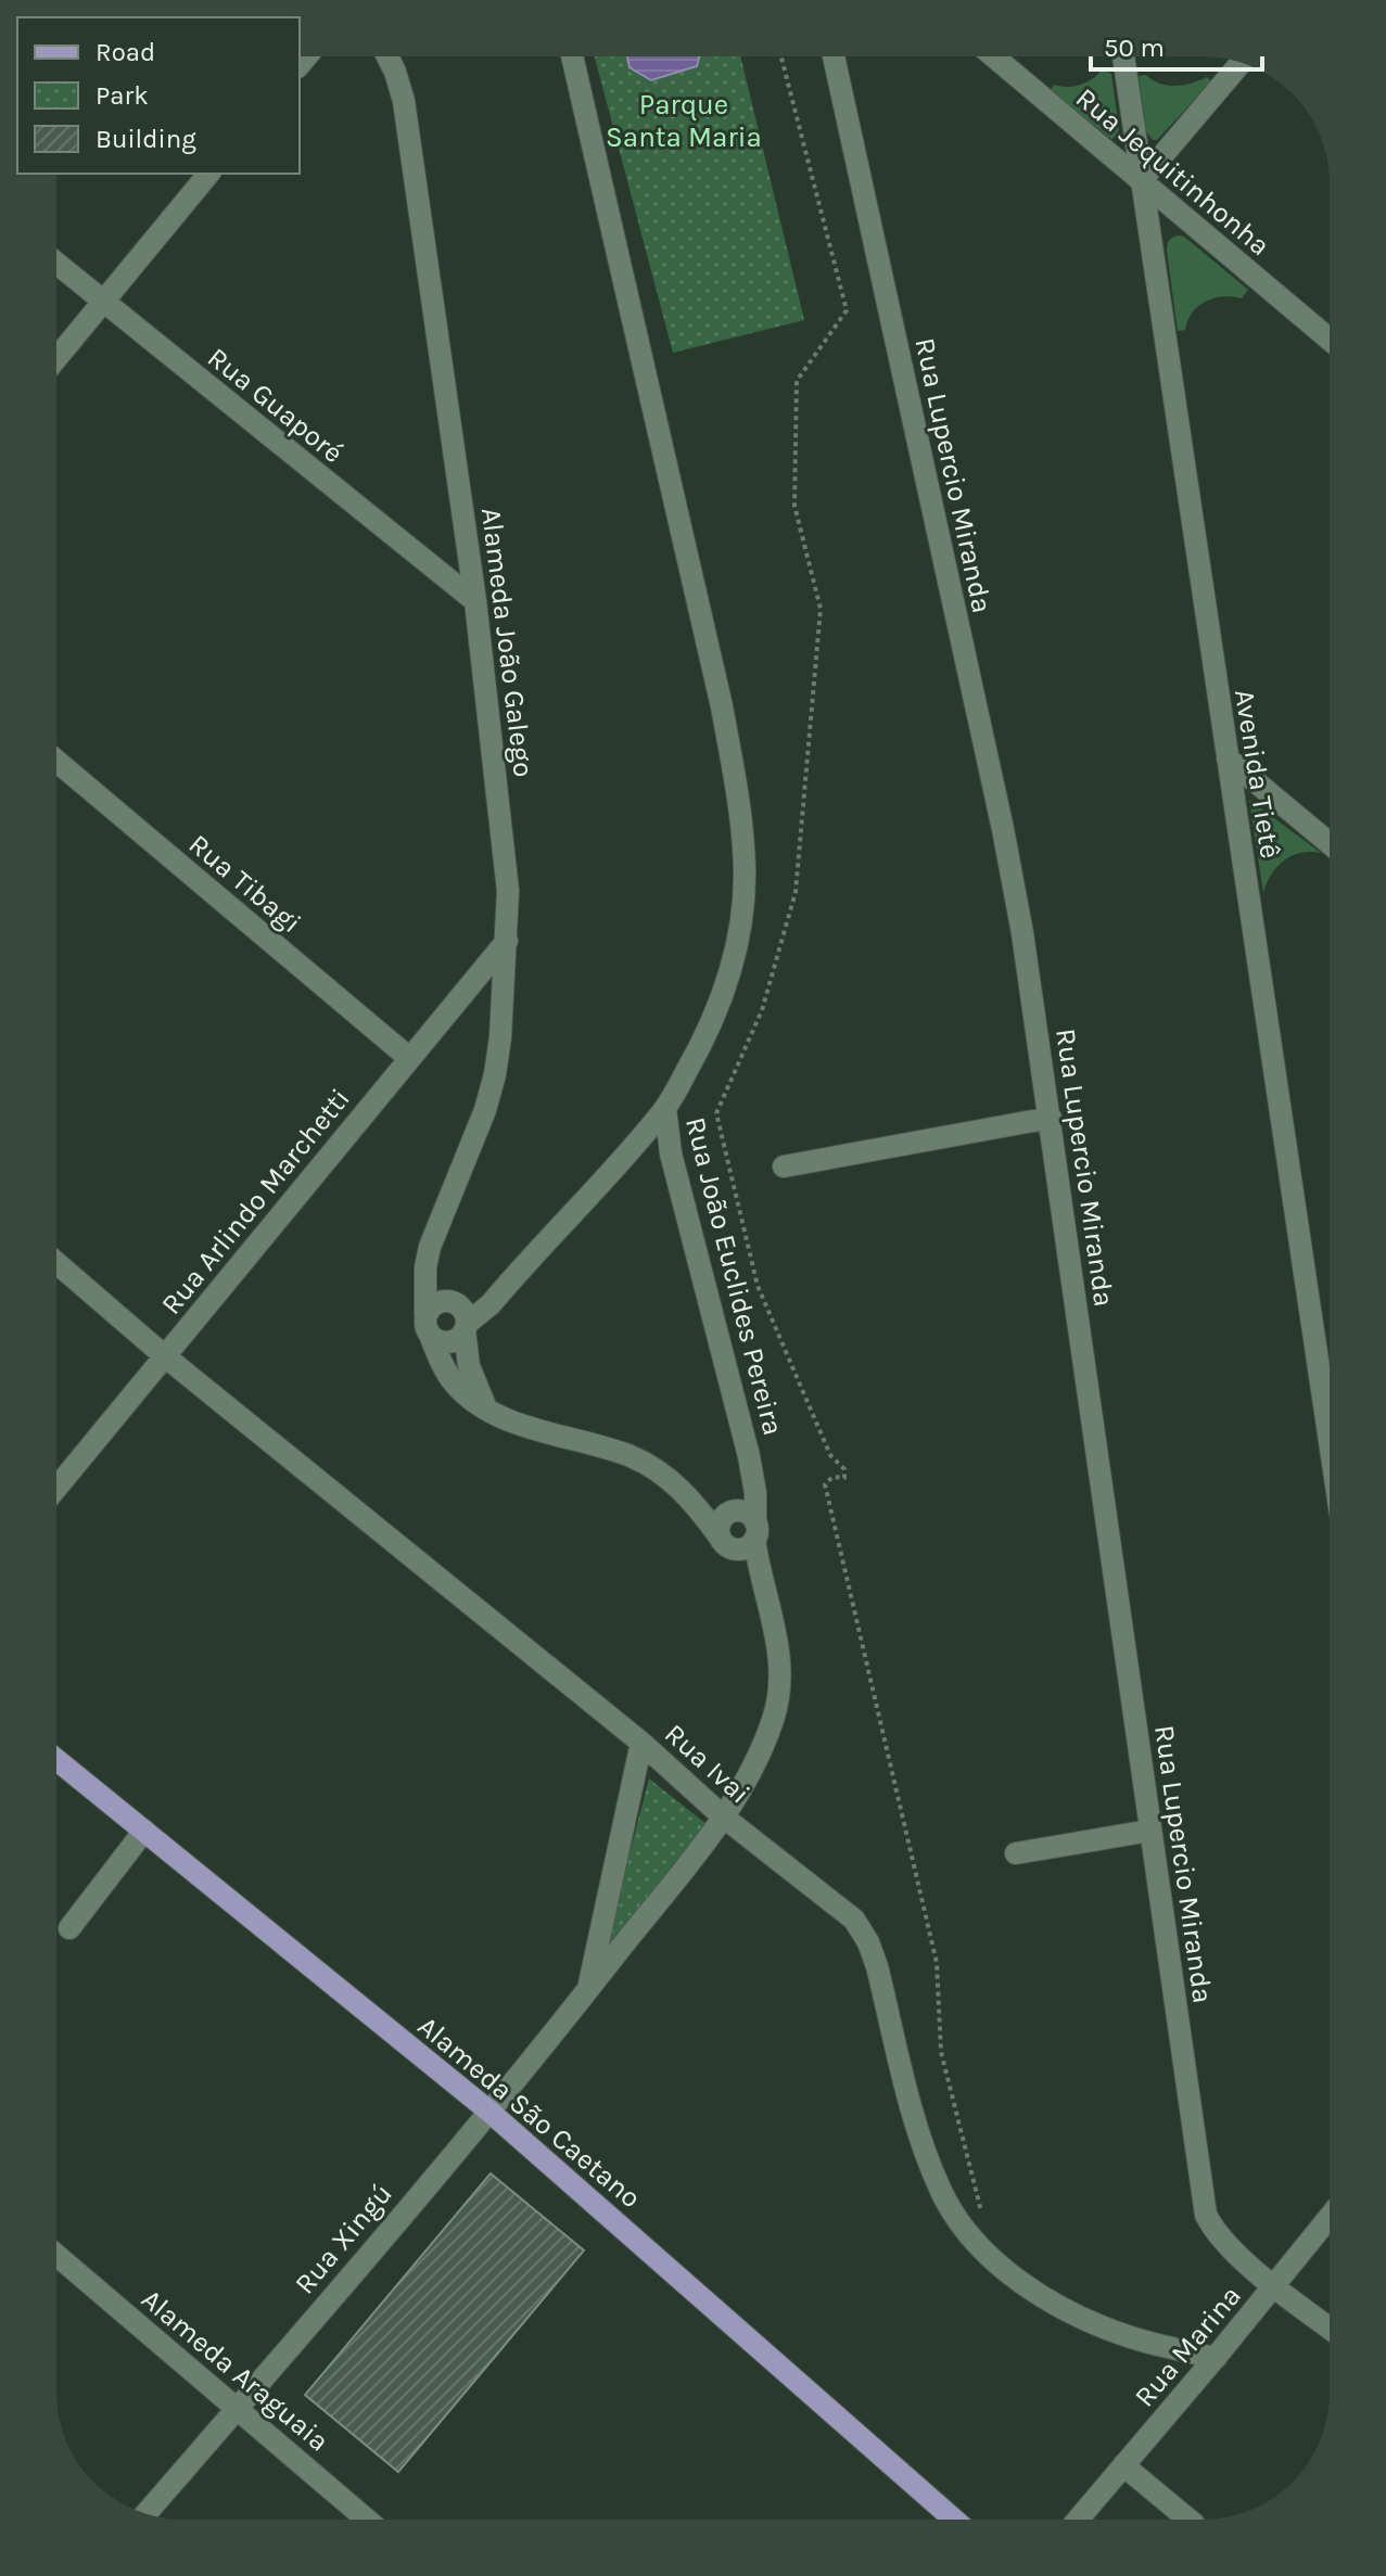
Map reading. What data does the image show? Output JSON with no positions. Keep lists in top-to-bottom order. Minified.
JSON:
{"streets":{"main road":["Alameda São Caetano"],"street":["Rua Jequitinhonha","Rua Guaporé","Rua Lupercio Miranda","Alameda João Galego","Avenida Tietê","Rua Tibagi","Rua Arlindo Marchetti","Rua João Euclides Pereira","Rua Ivai","Rua Xingú","Rua Marina","Alameda Araguaia"]},"crossings":[["Rua Jequitinhonha","Avenida Tietê"],["Rua Guaporé","Alameda João Galego"],["Rua Lupercio Miranda","Rua Marina"],["Alameda João Galego","Rua Arlindo Marchetti"],["Alameda João Galego","Rua João Euclides Pereira"],["Alameda João Galego","Rua Ivai"],["Alameda João Galego","Rua Xingú"],["Rua Tibagi","Rua Arlindo Marchetti"],["Rua Arlindo Marchetti","Rua Ivai"],["Rua Ivai","Rua Xingú"],["Rua Ivai","Rua Marina"],["Alameda São Caetano","Rua Xingú"],["Rua Xingú","Alameda Araguaia"]],"parks":["Parque Santa Maria"],"legend":["Road","Park","Building"],"scale_bar":"50 m"}
